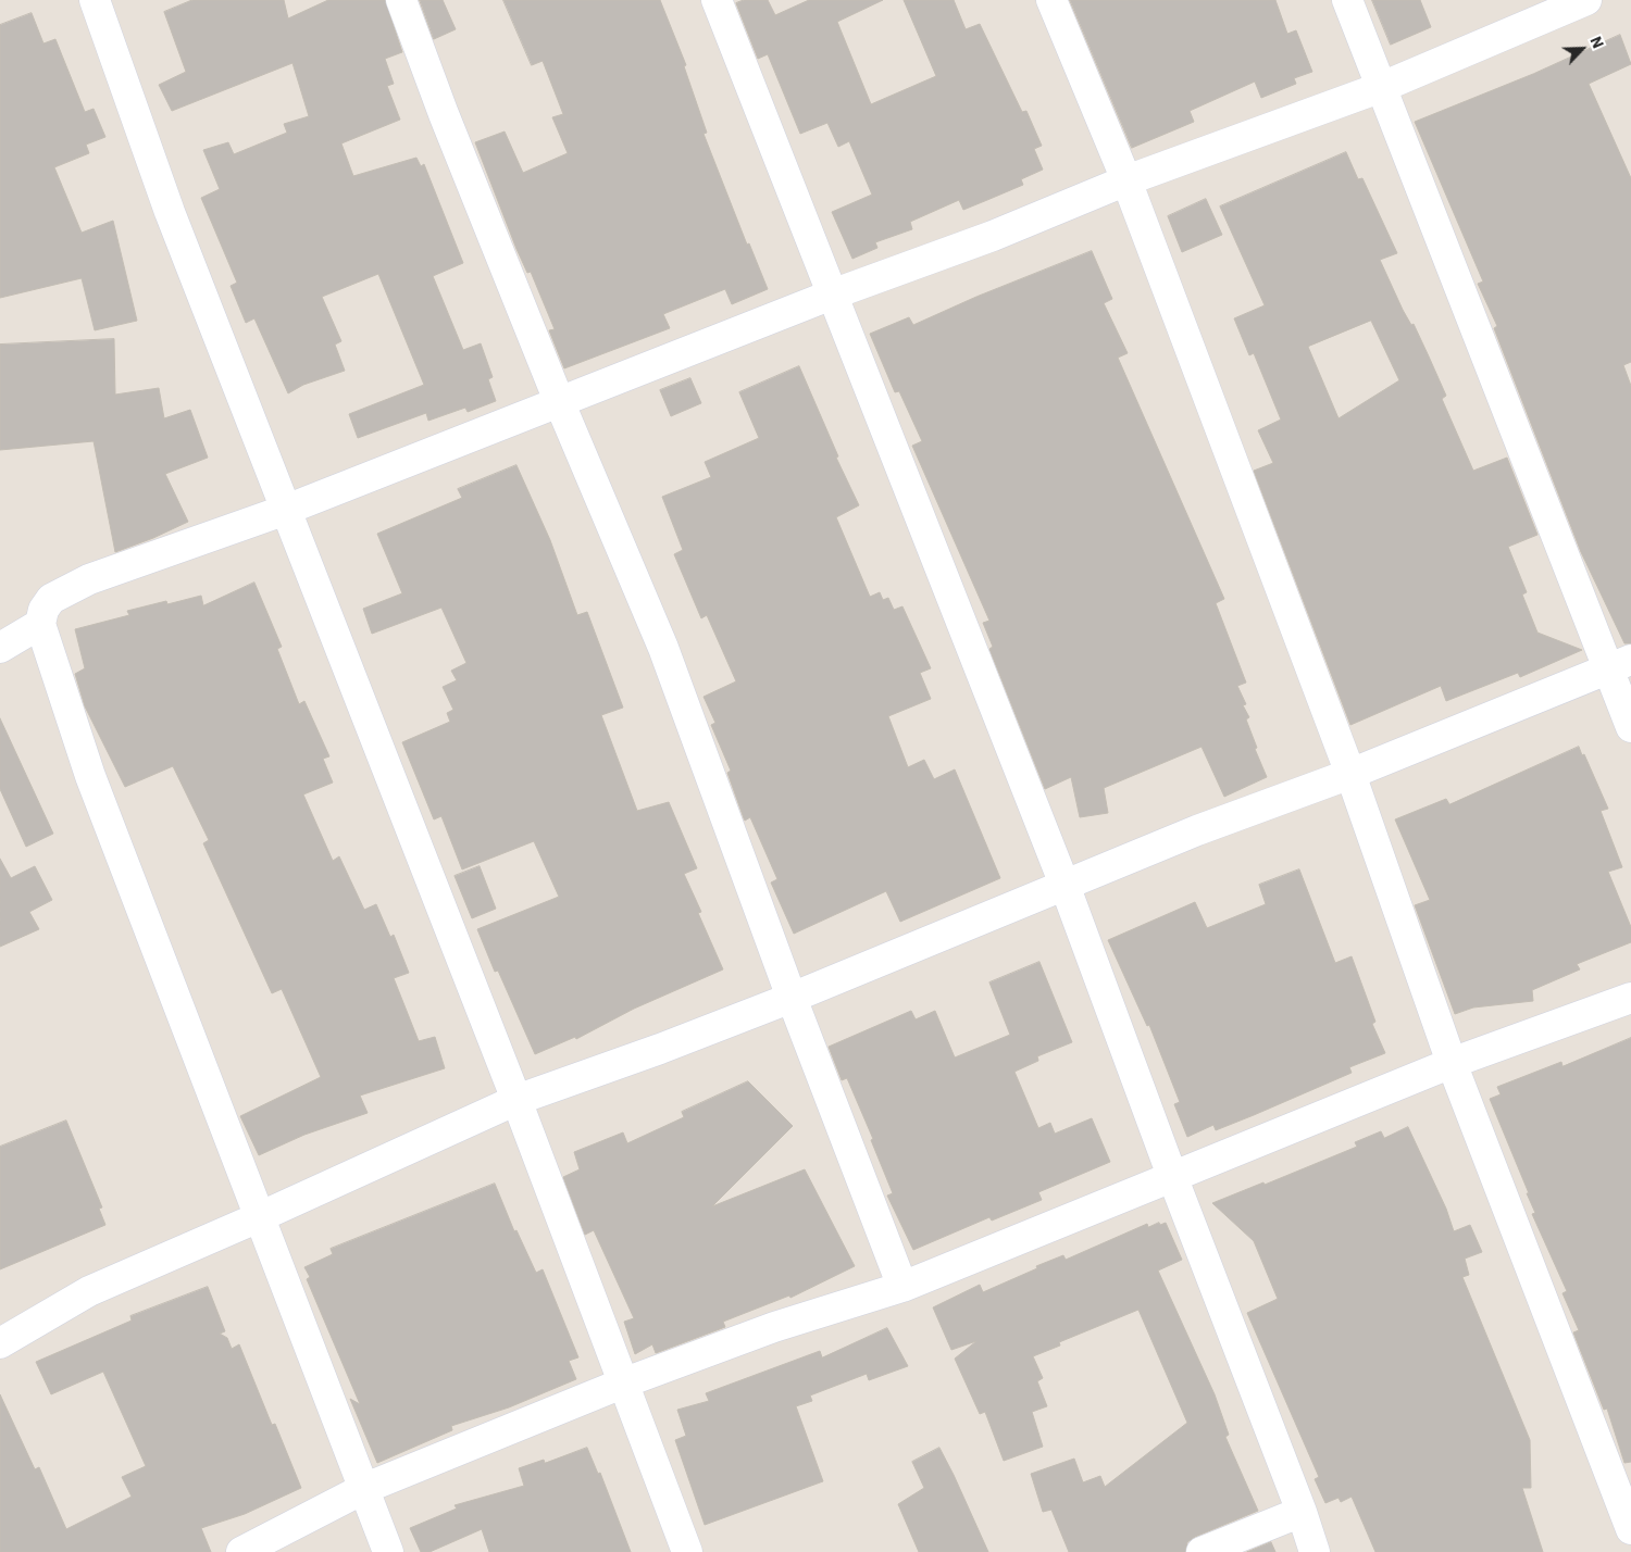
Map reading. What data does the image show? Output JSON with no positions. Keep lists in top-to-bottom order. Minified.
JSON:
{"north":"top right"}
